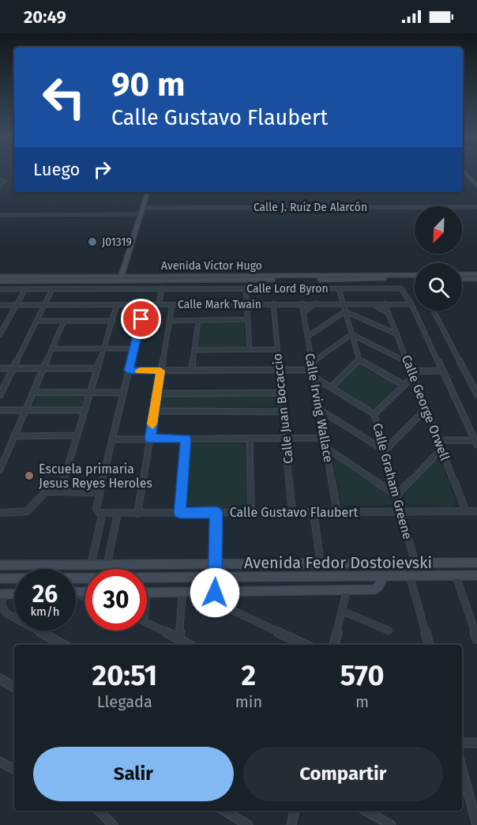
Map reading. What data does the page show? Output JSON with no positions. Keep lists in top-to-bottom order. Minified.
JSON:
{"streets":{"street":["Calle J. Ruíz De Alarcón","Avenida Víctor Hugo","Calle Lord Byron","Calle Mark Twain","Calle Irving Wallace","Calle George Orwell","Calle Juan Bocaccio","Calle Graham Greene","Calle Gustavo Flaubert","Avenida Fedor Dostoievski"]},"crossings":[["Calle Lord Byron","Calle Mark Twain"],["Calle Mark Twain","Calle Irving Wallace"],["Calle Mark Twain","Calle George Orwell"],["Calle Mark Twain","Calle Juan Bocaccio"],["Calle Irving Wallace","Calle Graham Greene"],["Calle Irving Wallace","Calle Gustavo Flaubert"],["Calle George Orwell","Calle Graham Greene"],["Calle George Orwell","Calle Gustavo Flaubert"],["Calle Juan Bocaccio","Calle Gustavo Flaubert"],["Calle Graham Greene","Calle Gustavo Flaubert"],["Calle Graham Greene","Avenida Fedor Dostoievski"]],"places":["J01319","Escuela primaria Jesus Reyes Heroles"],"north":"bottom left","page":{"status":"20:49","turn":["90 m","Calle Gustavo Flaubert"],"then":"Luego","speed":"26 km/h","limit":"30","eta":["20:51","Llegada","2","min","570","m"],"buttons":["Salir","Compartir"]}}
